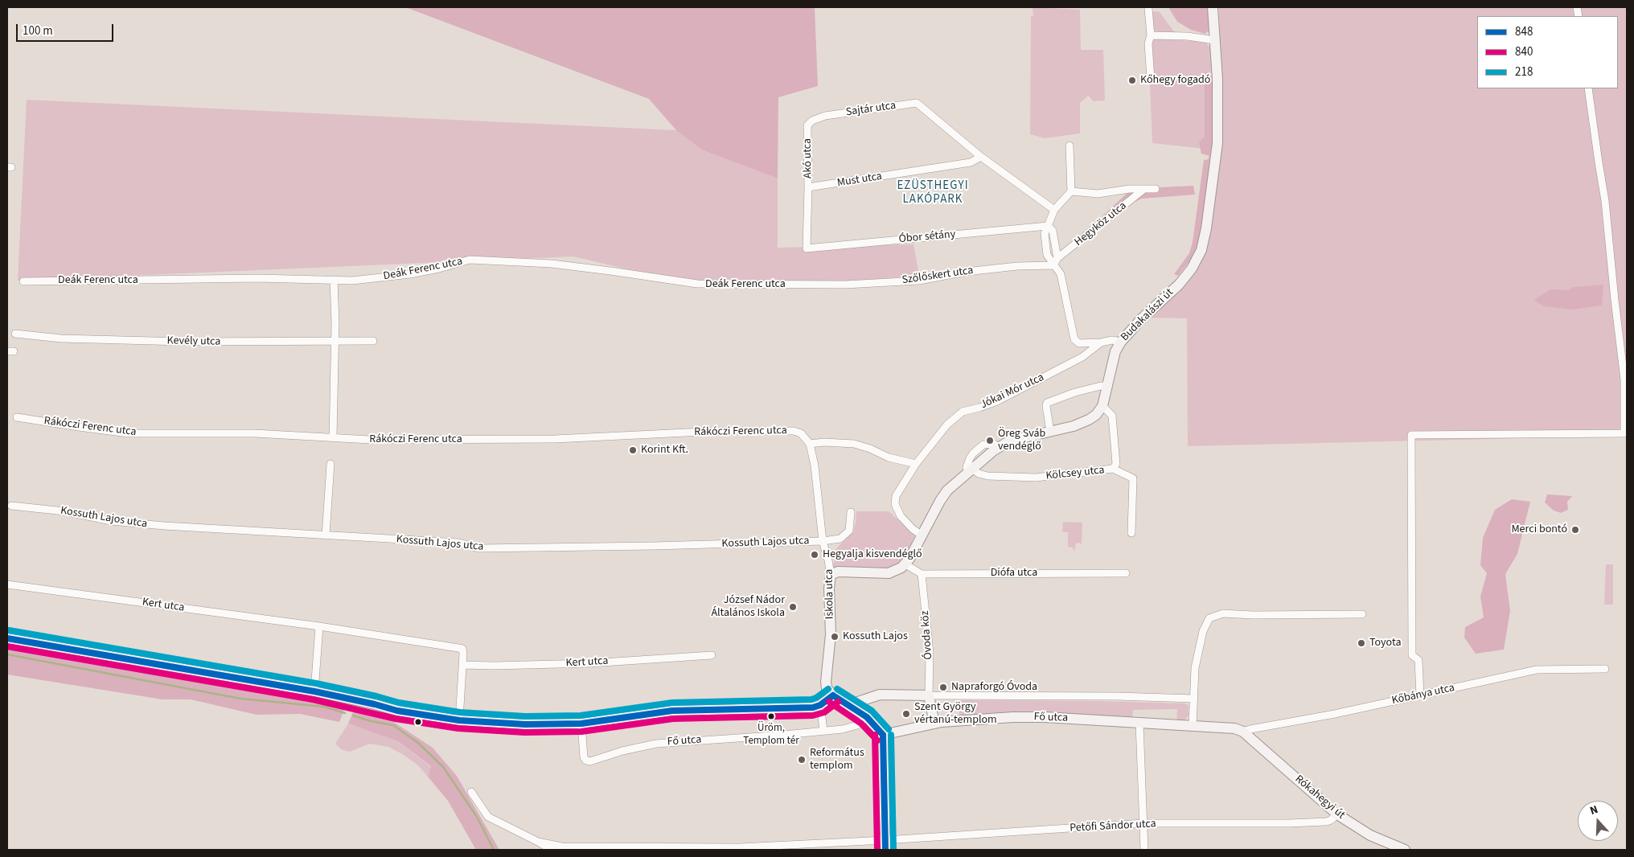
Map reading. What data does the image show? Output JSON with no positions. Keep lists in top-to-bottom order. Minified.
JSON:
{"streets":{"street":["Sajtár utca","Akó utca","Must utca","Hegyköz utca","Óbor sétány","Deák Ferenc utca","Szőlőskert utca","Budakalászi út","Kevély utca","Jókai Mór utca","Rákóczi Ferenc utca","Kölcsey utca","Kossuth Lajos utca","Diófa utca","Iskola utca","Kert utca","Óvoda köz","Kőbánya utca","Fő utca","Rókahegyi út","Petőfi Sándor utca"]},"crossings":[["Sajtár utca","Akó utca"],["Sajtár utca","Must utca"],["Akó utca","Must utca"],["Akó utca","Óbor sétány"],["Must utca","Óbor sétány"],["Hegyköz utca","Szőlőskert utca"],["Deák Ferenc utca","Szőlőskert utca"],["Budakalászi út","Jókai Mór utca"],["Budakalászi út","Kölcsey utca"],["Rákóczi Ferenc utca","Iskola utca"],["Kossuth Lajos utca","Iskola utca"],["Diófa utca","Óvoda köz"],["Óvoda köz","Fő utca"],["Kőbánya utca","Fő utca"],["Kőbánya utca","Rókahegyi út"],["Fő utca","Rókahegyi út"],["Rókahegyi út","Petőfi Sándor utca"]],"districts":["EZÜSTHEGYI LAKÓPARK"],"places":["Kőhegy fogadó","Öreg Sváb vendéglő","Korint Kft.","Merci bontó","Hegyalja kisvendéglő","József Nádor Általános Iskola","Kossuth Lajos","Toyota","Napraforgó Óvoda","Szent György vértanú-templom","Üröm, Templom tér","Református templom"],"lines":["transit line 218","transit line 848","transit line 840"],"legend":["848","840","218"],"scale_bar":"100 m","north":"top"}
